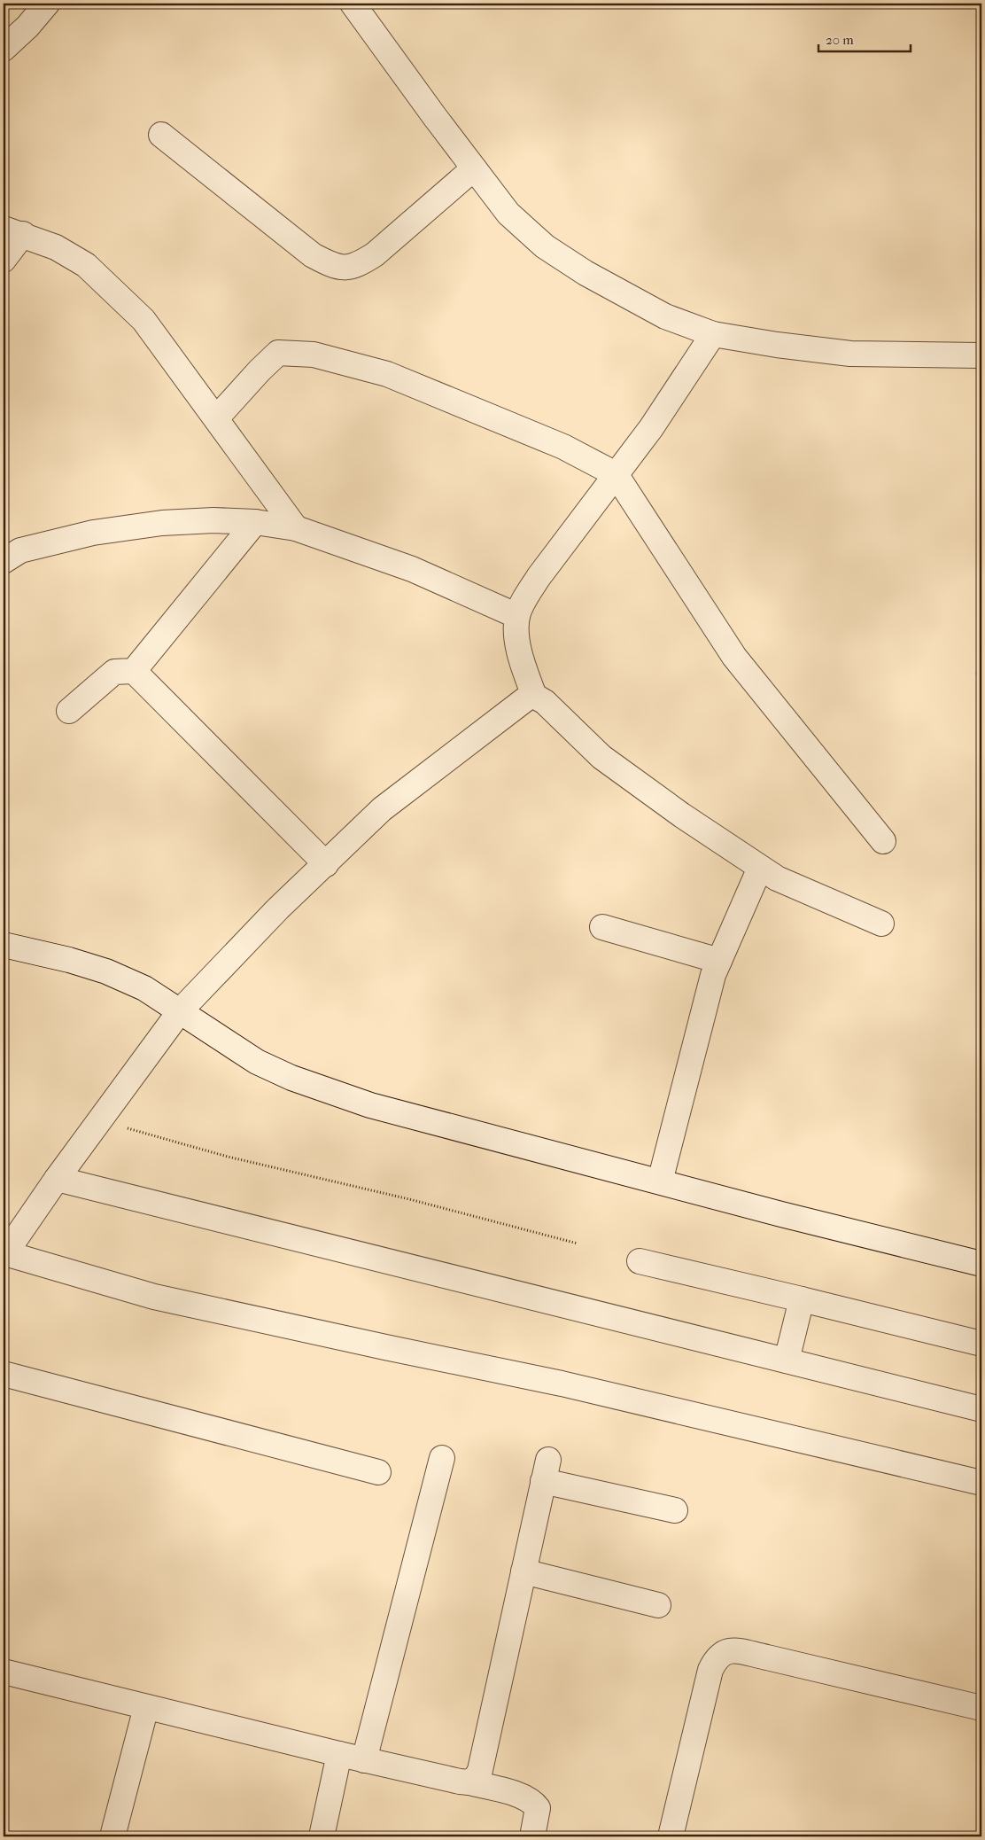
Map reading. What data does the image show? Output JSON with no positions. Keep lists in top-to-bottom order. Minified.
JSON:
{"scale_bar":"20 m"}
